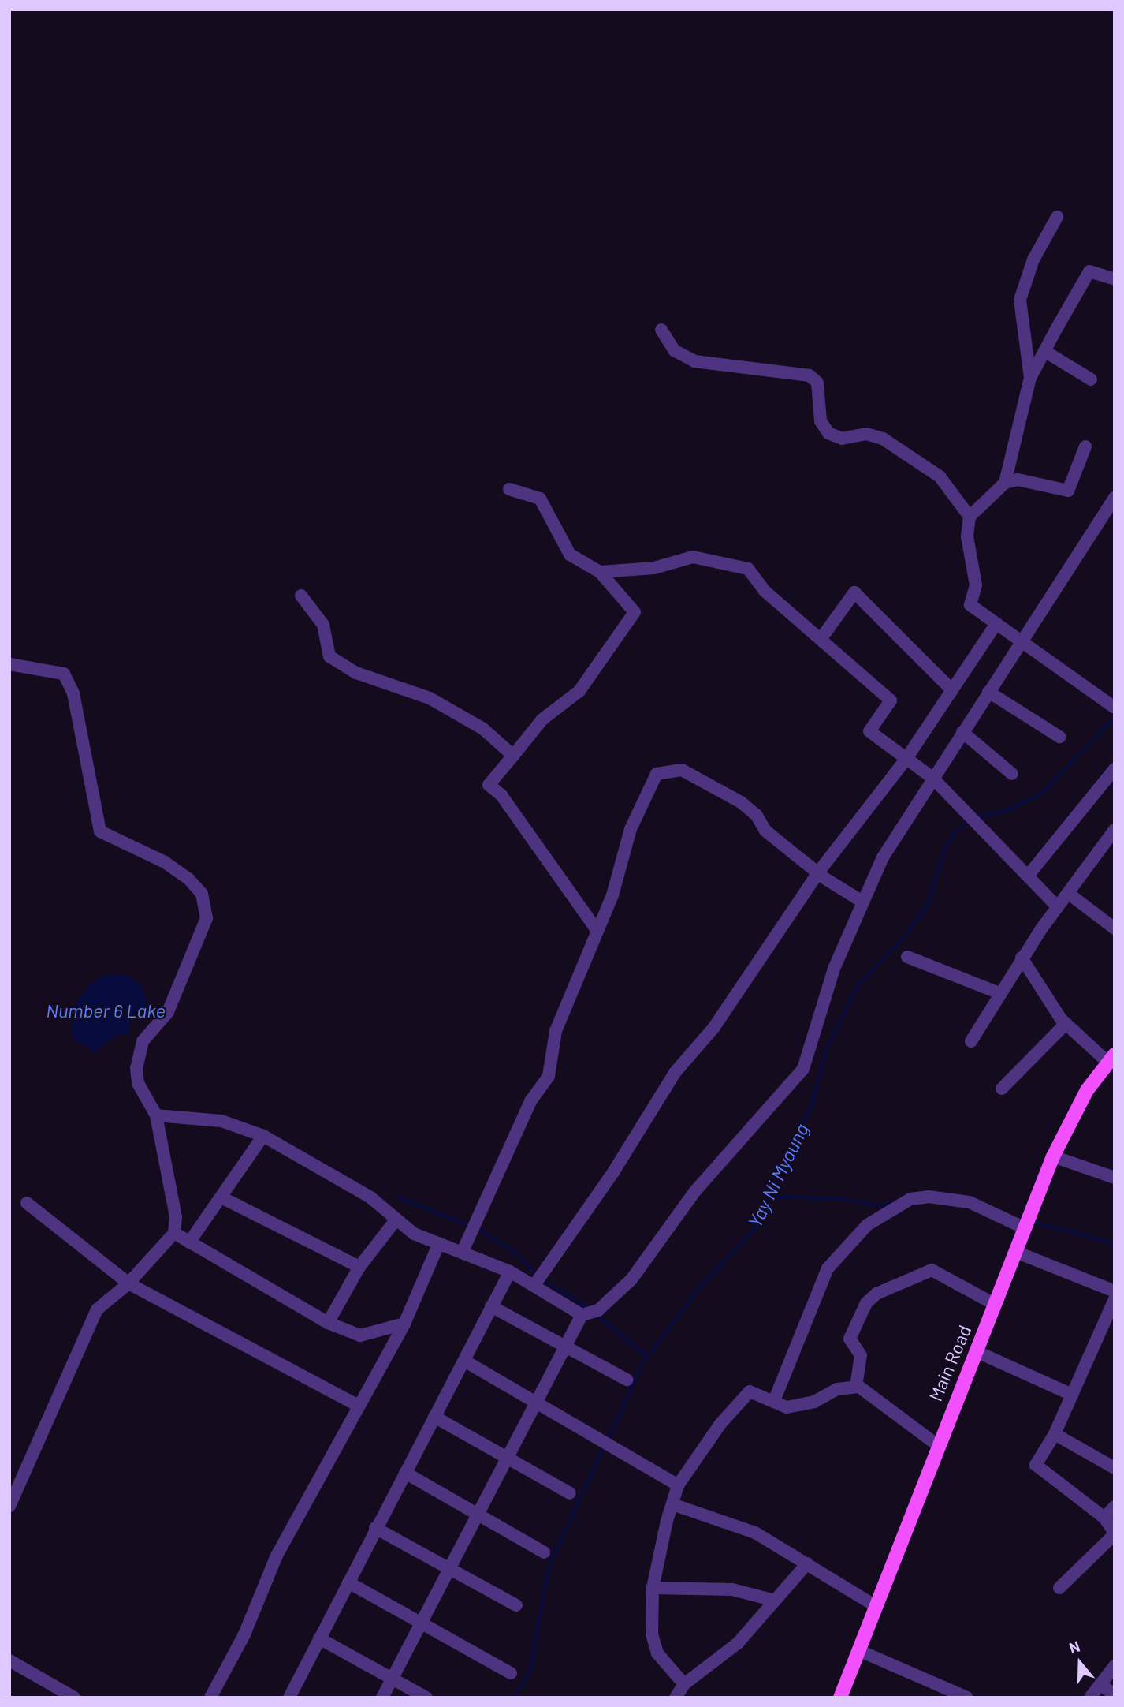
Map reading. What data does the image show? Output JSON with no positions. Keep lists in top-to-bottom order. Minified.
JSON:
{"streets":{"main road":["Main Road"]},"water":["Number 6 Lake","Yay Ni Myaung"],"north":"top"}
